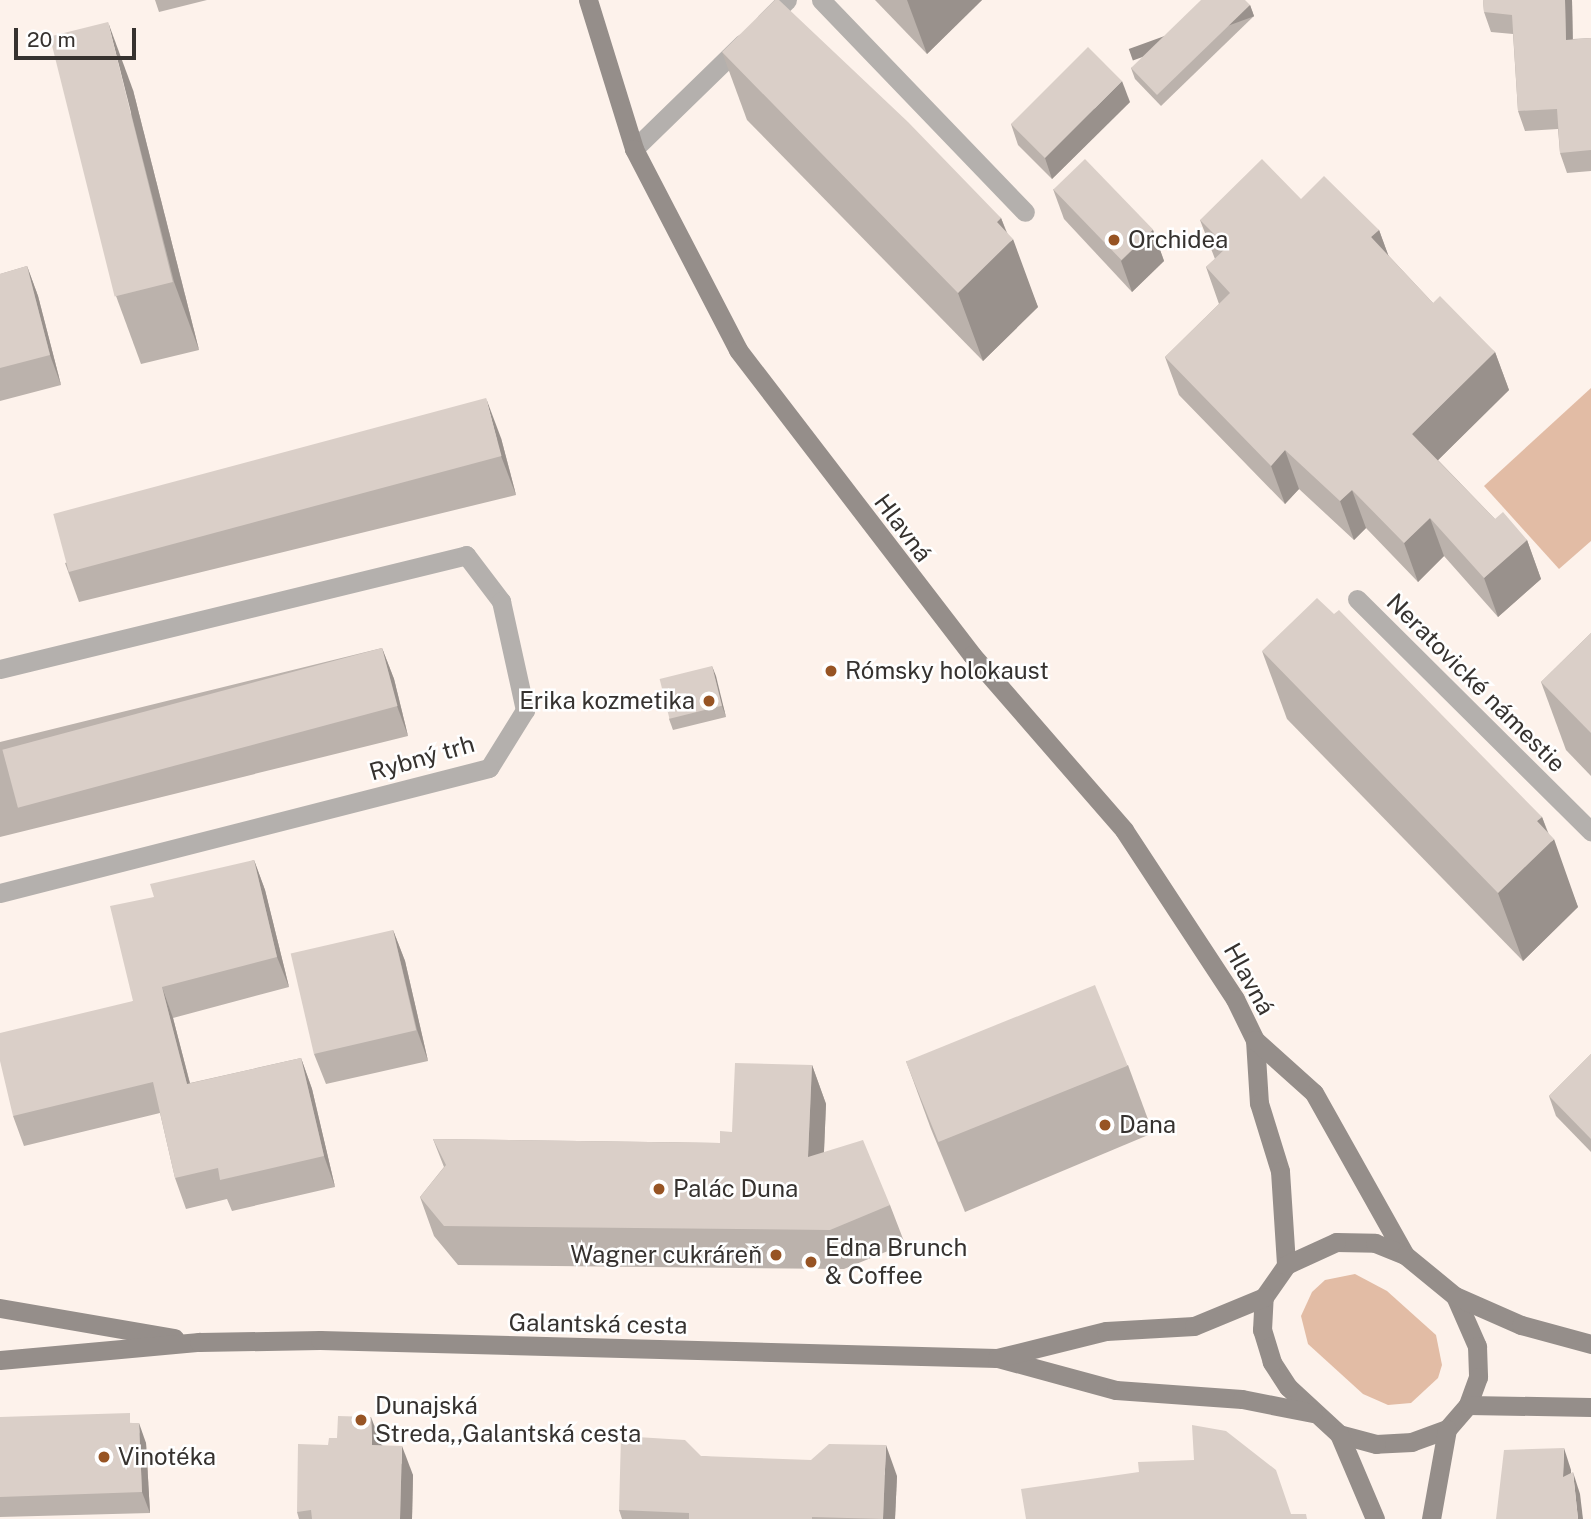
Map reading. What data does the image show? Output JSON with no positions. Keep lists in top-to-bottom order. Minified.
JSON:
{"streets":{"main road":["Hlavná","Galantská cesta"],"street":["Neratovické námestie","Rybný trh"]},"places":["Orchidea","Rómsky holokaust","Erika kozmetika","Dana","Palác Duna","Wagner cukráreň","Edna Brunch & Coffee","Dunajská Streda,,Galantská cesta","Vinotéka"],"scale_bar":"20 m"}
